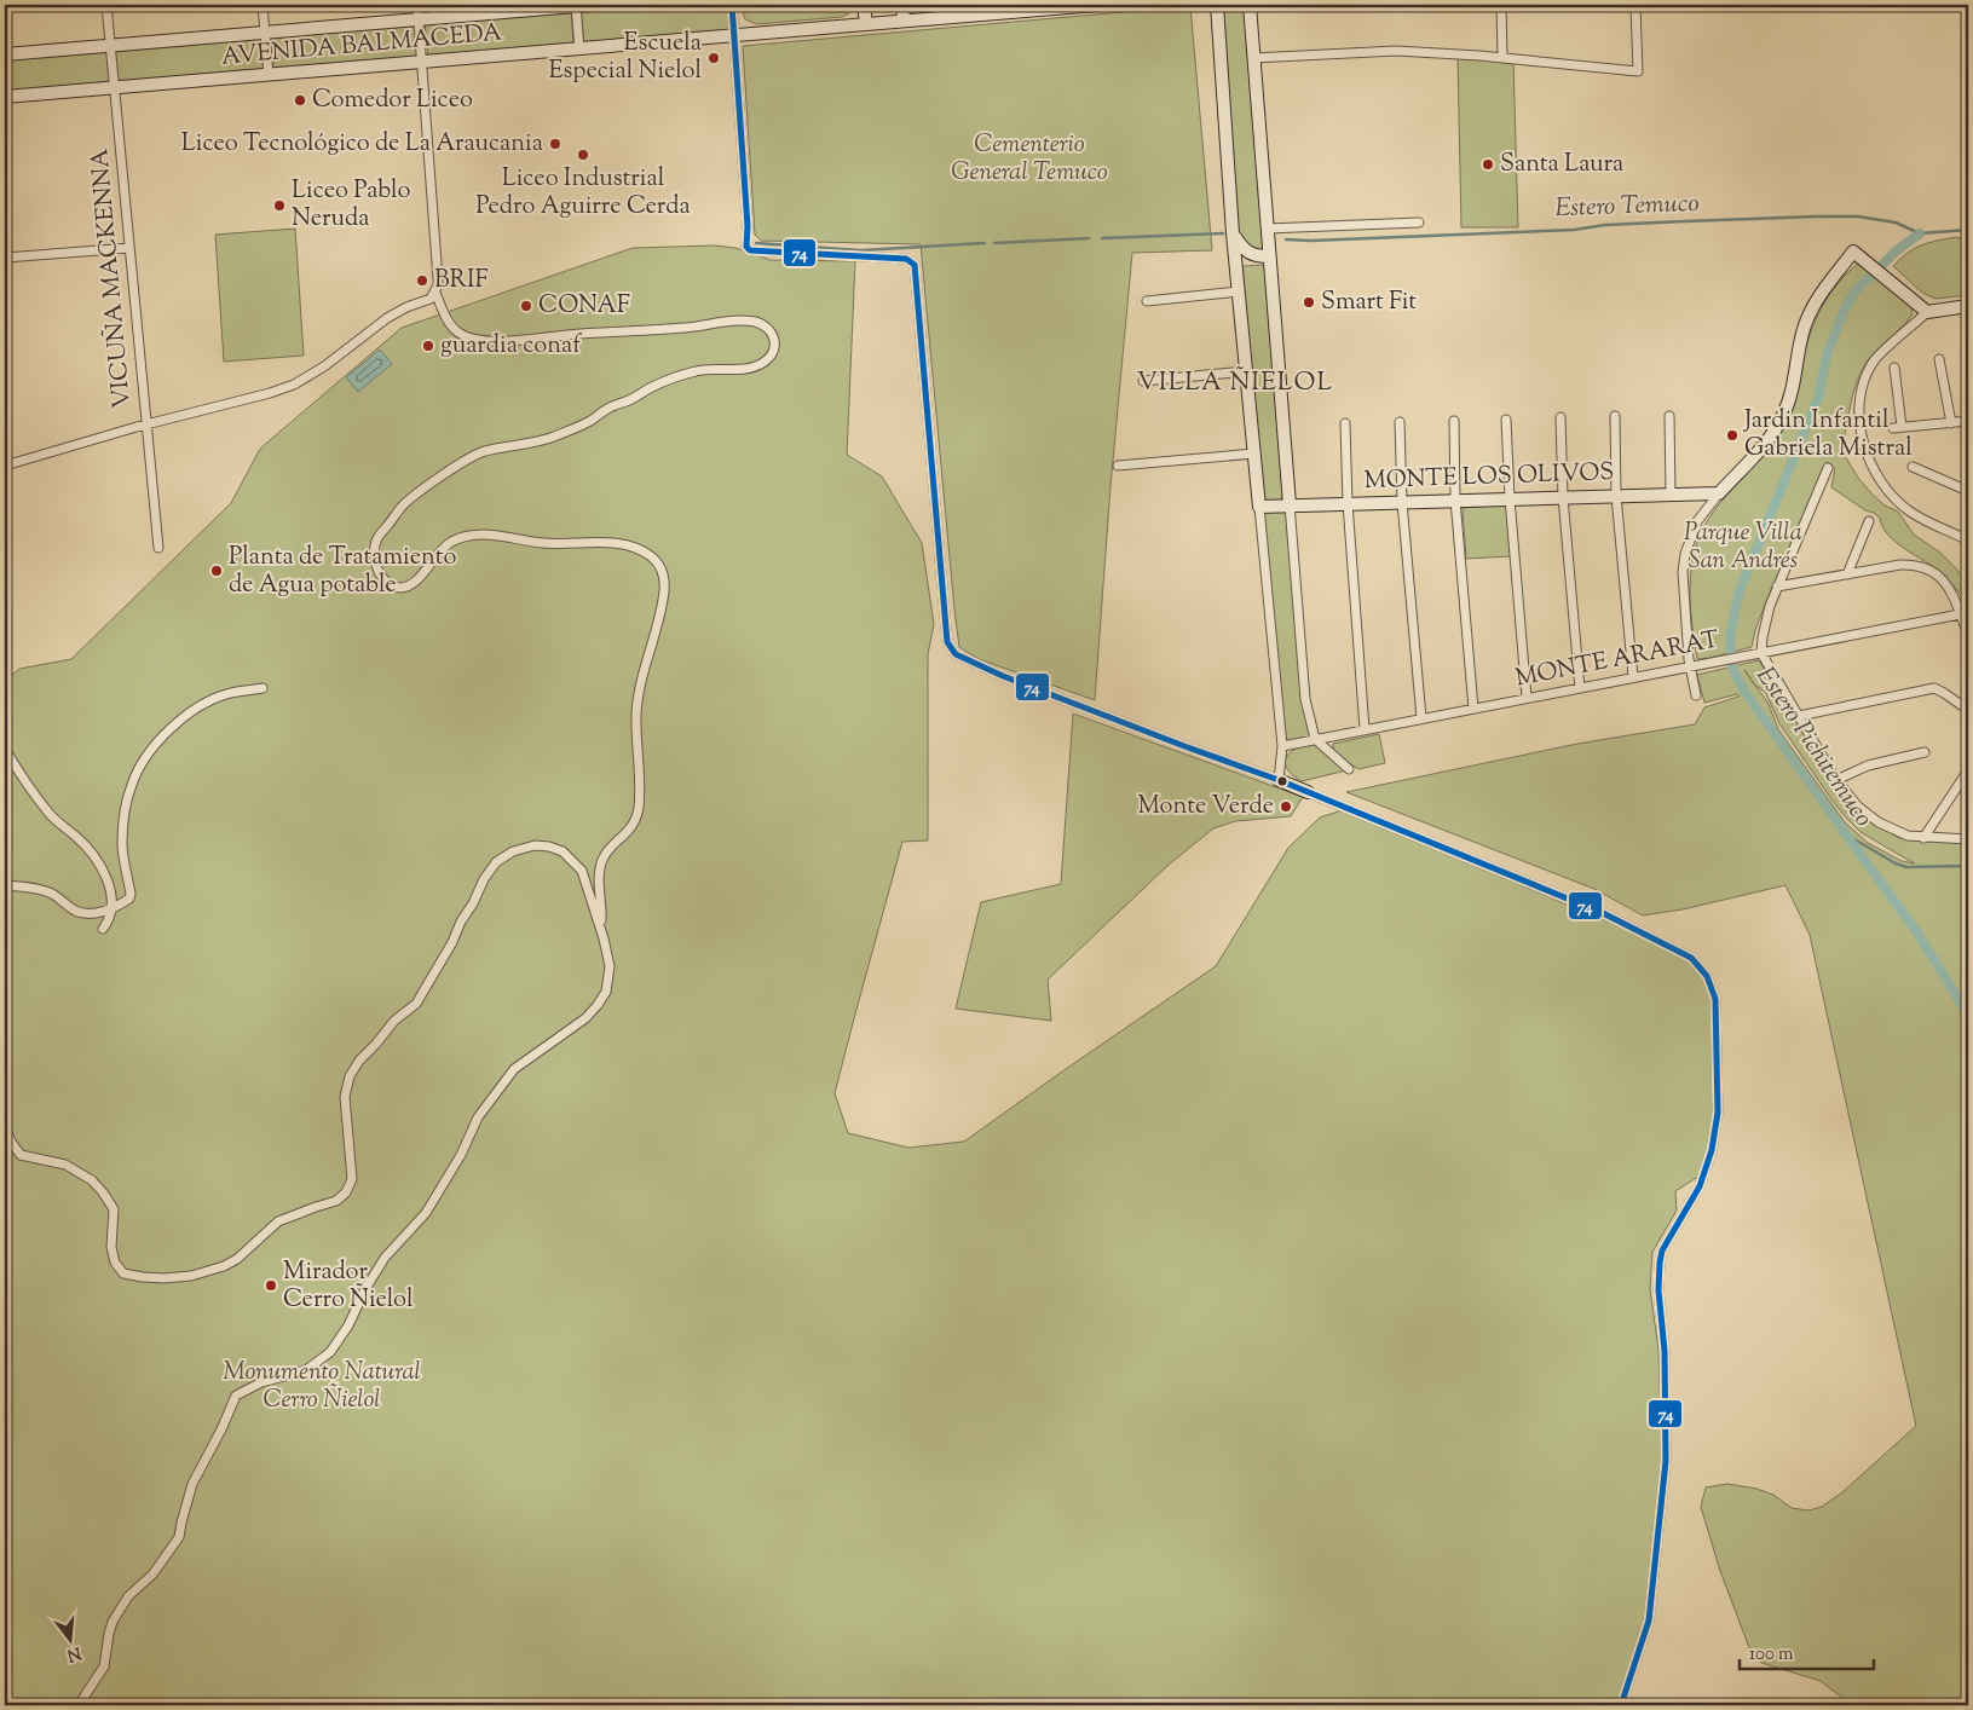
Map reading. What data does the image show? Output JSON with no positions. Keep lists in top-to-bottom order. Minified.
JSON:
{"streets":{"street":["AVENIDA BALMACEDA","VICUÑA MACKENNA","MONTE LOS OLIVOS","MONTE ARARAT"]},"crossings":[["AVENIDA BALMACEDA","VICUÑA MACKENNA"]],"districts":["VILLA ÑIELOL"],"water":["Estero Temuco","Estero Pichitemuco"],"parks":["Cementerio General Temuco","Parque Villa San Andrés","Monumento Natural Cerro Ñielol"],"places":["Escuela Especial Nielol","Comedor Liceo","Liceo Tecnológico de La Araucania","Liceo Industrial Pedro Aguirre Cerda","Santa Laura","Liceo Pablo Neruda","BRIF","Smart Fit","CONAF","guardia conaf","Jardin Infantil Gabriela Mistral","Planta de Tratamiento de Agua potable","Monte Verde","Mirador Cerro Ñielol"],"lines":["transit line 74"],"scale_bar":"100 m","north":"bottom"}
